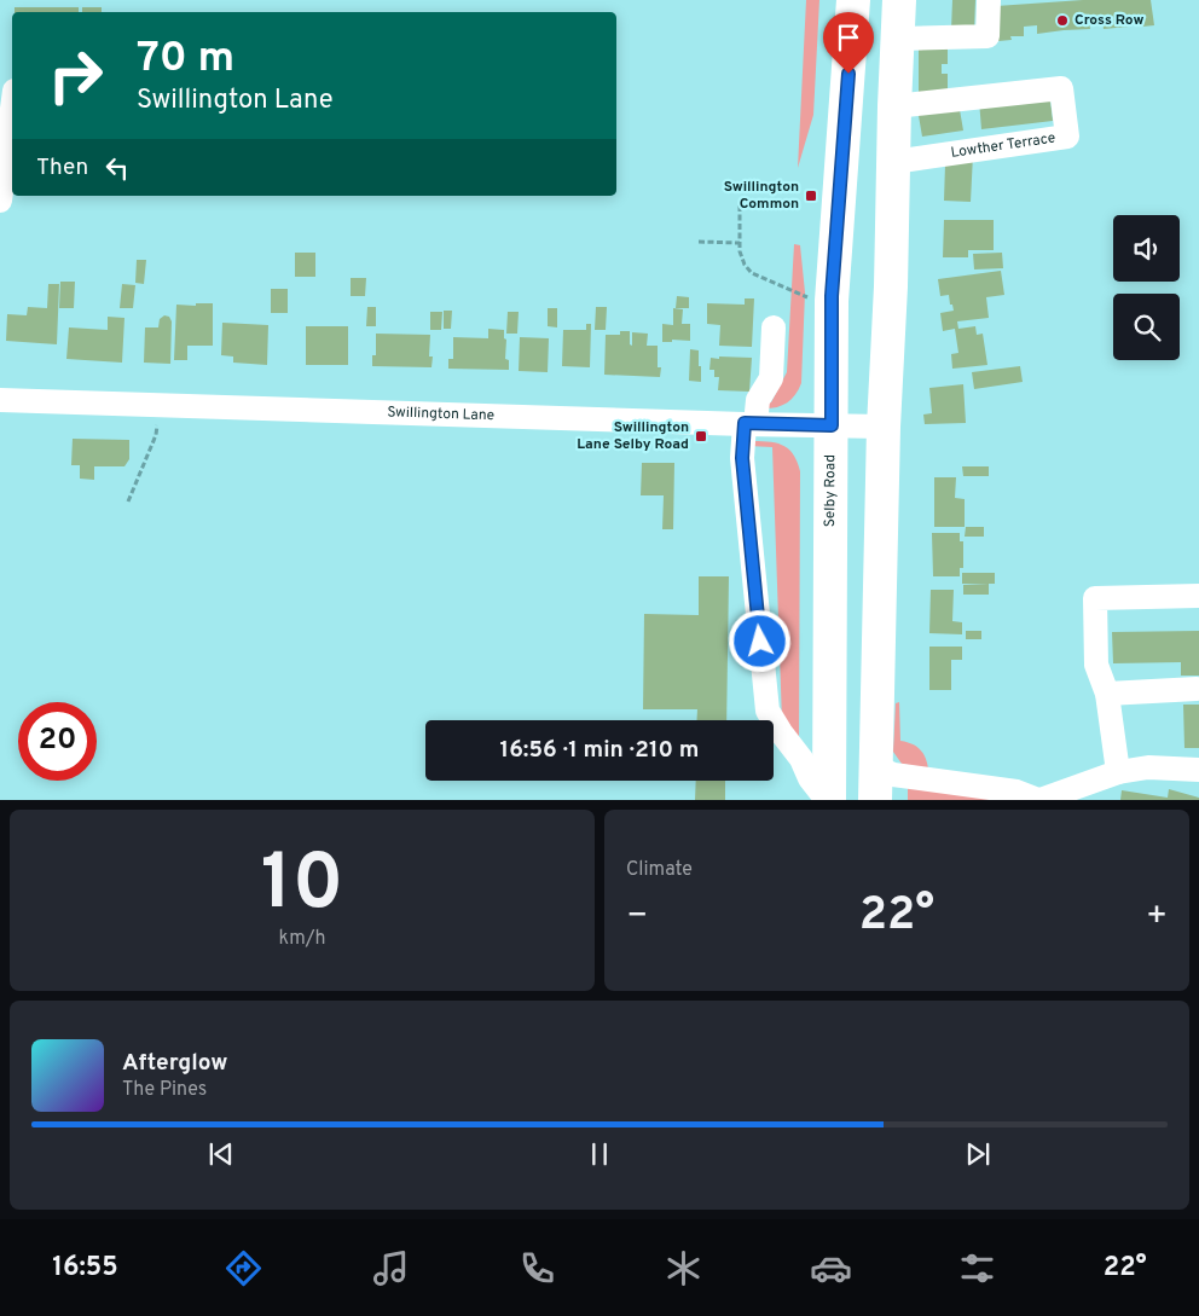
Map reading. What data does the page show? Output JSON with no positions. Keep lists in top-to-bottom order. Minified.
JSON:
{"streets":{"highway":["Selby Road"],"street":["Lowther Terrace","Swillington Lane"]},"crossings":[["Swillington Lane","Selby Road"]],"places":{"other":["Cross Row"],"transit":["Swillington Common","Swillington Lane Selby Road"]},"page":{"turn":["70 m","Swillington Lane"],"then":"Then","limit":"20","trip":"16:56 · 1 min · 210 m","tile":[["10","km/h"],"Climate"],"heat":["−","22°","+"],"song":["Afterglow","The Pines"],"tabs":["16:55","22°"]}}
